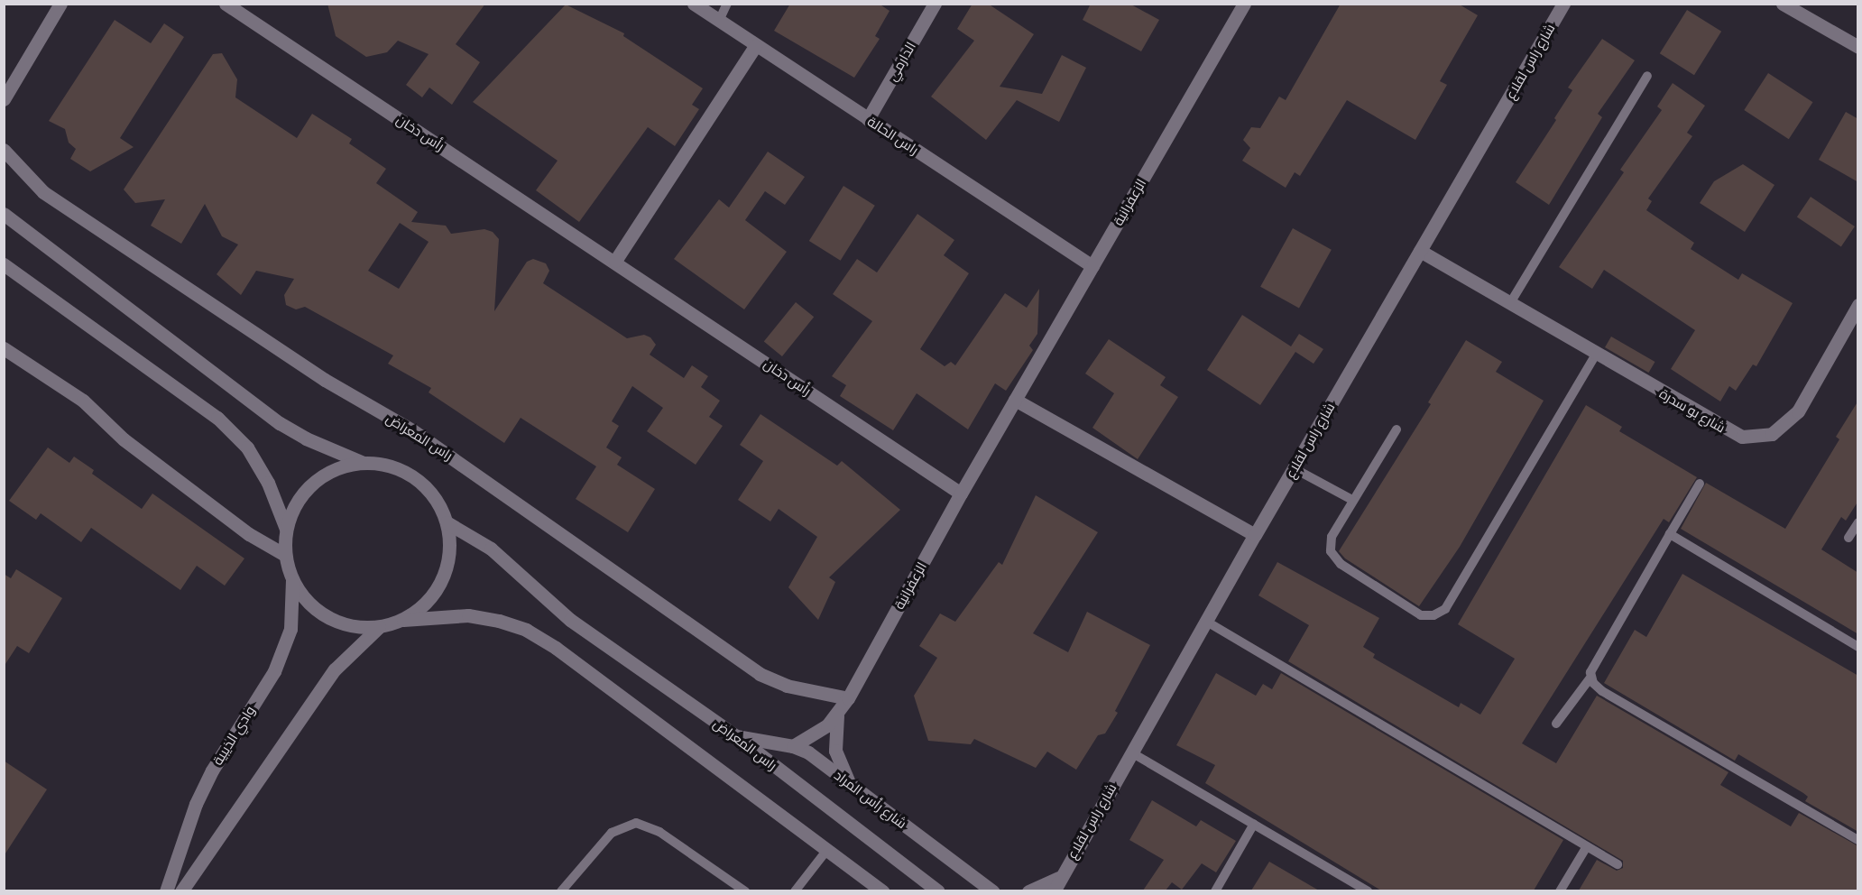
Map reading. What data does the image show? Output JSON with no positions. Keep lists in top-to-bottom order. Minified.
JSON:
{"streets":{"street":["الدارمي","شارع راس لقلاع","رأس دخان","راس الحالة","الزعفرانية","شارع بو سدرة","راس المعراض","وادي الذيبية","شارع رأس المراد"]},"crossings":[["الدارمي","راس الحالة"],["شارع راس لقلاع","شارع بو سدرة"],["رأس دخان","الزعفرانية"],["راس الحالة","الزعفرانية"],["الزعفرانية","راس المعراض"],["الزعفرانية","شارع رأس المراد"],["راس المعراض","وادي الذيبية"],["راس المعراض","شارع رأس المراد"]]}
